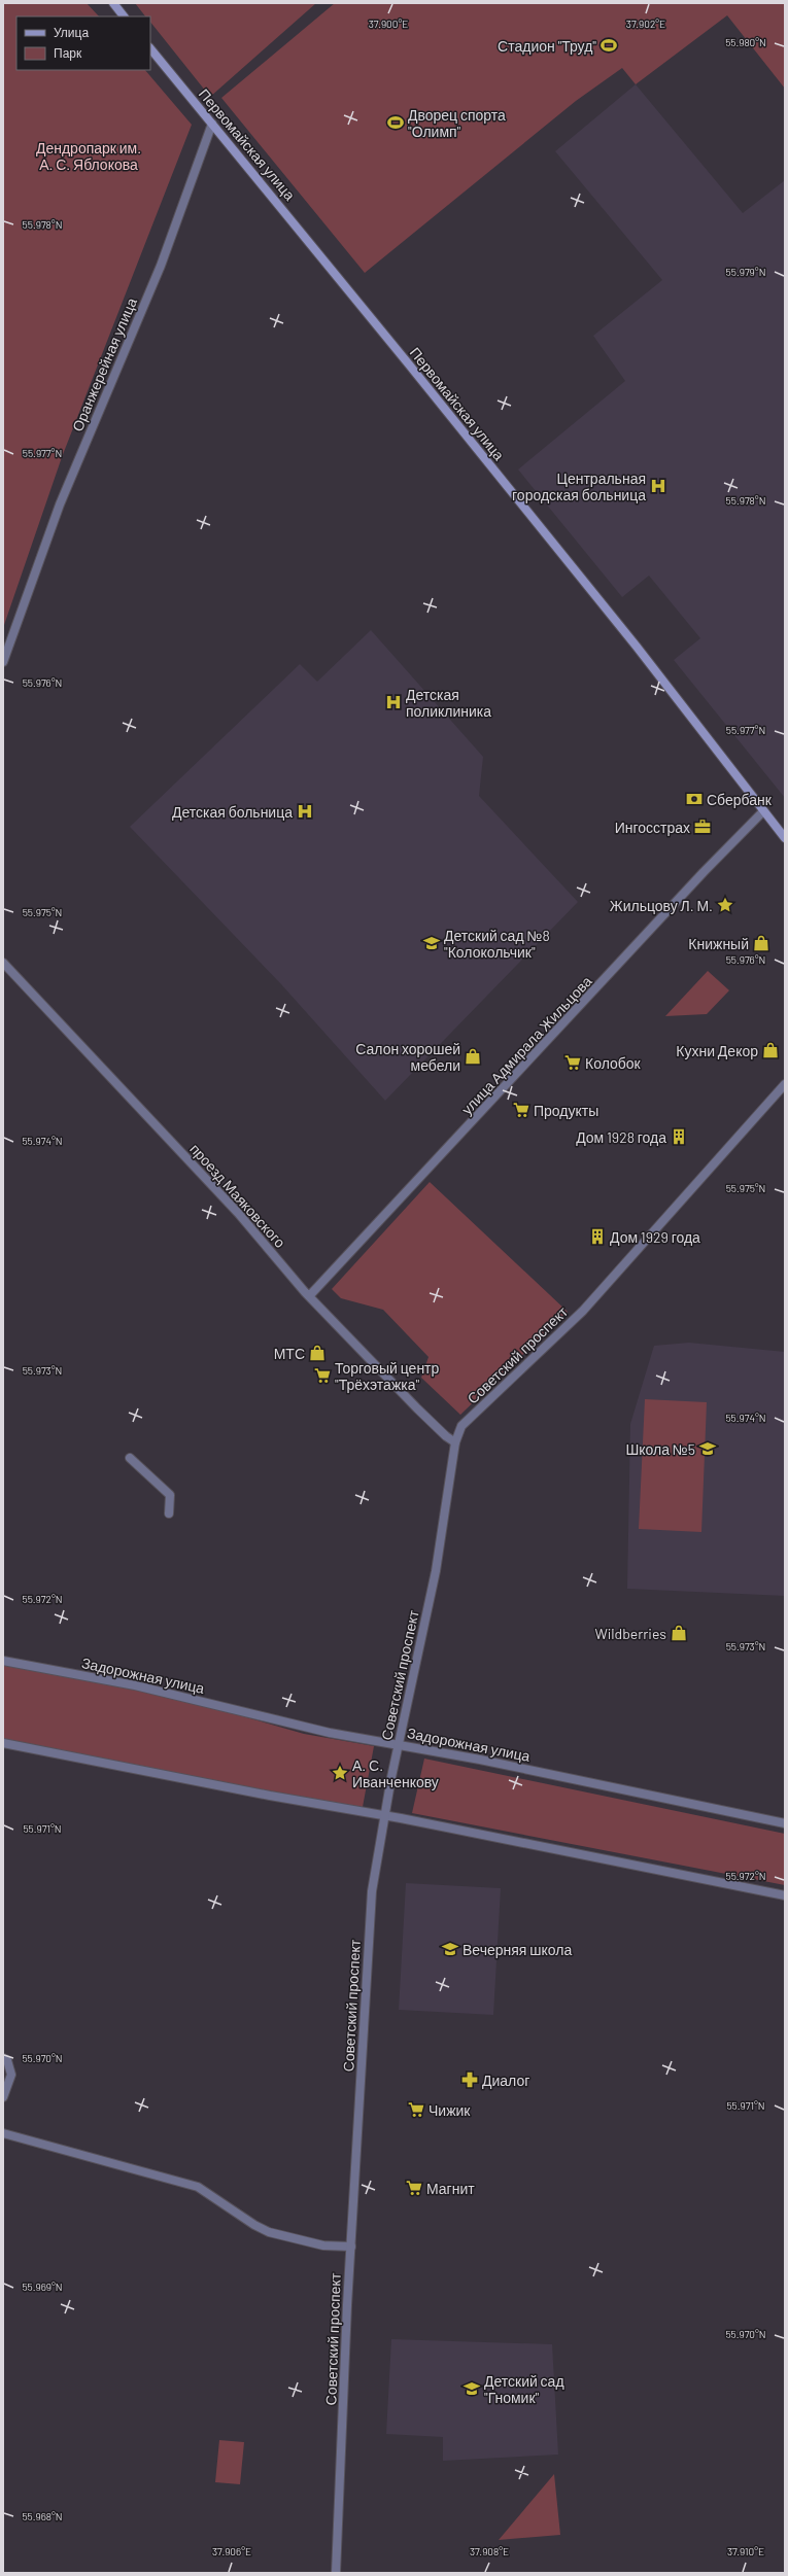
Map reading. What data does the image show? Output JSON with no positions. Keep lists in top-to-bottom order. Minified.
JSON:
{"streets":{"main road":["Первомайская улица"],"street":["Оранжерейная улица","улица Адмирала Жильцова","проезд Маяковского","Советский проспект","Задорожная улица"]},"crossings":[["Первомайская улица","Оранжерейная улица"],["Первомайская улица","улица Адмирала Жильцова"],["улица Адмирала Жильцова","проезд Маяковского"],["проезд Маяковского","Советский проспект"],["Советский проспект","Задорожная улица"]],"parks":["Дендропарк им. А. С. Яблокова"],"places":{"sports":["Стадион \"Труд\"","Дворец спорта \"Олимп\""],"hospital":["Центральная городская больница","Детская поликлиника","Детская больница"],"bank":["Сбербанк"],"office":["Ингосстрах"],"place":["Жильцову Л. М.","А. С. Иванченкову"],"school or university":["Детский сад №8 \"Колокольчик\"","Школа №5","Вечерняя школа","Детский сад \"Гномик\""],"shop":["Книжный","Кухни Декор","Салон хорошей мебели","МТС","Wildberries"],"supermarket":["Колобок","Продукты","Торговый центр \"Трёхэтажка\"","Чижик","Магнит"],"building":["Дом 1928 года","Дом 1929 года"],"pharmacy":["Диалог"]},"legend":["Улица","Парк"],"coordinates":["37.902°E","37.900°E","55.980°N","55.978°N","55.979°N","55.977°N","55.976°N","55.975°N","55.974°N","55.973°N","55.972°N","55.971°N","55.970°N","55.969°N","55.968°N","37.906°E","37.908°E","37.910°E"]}
